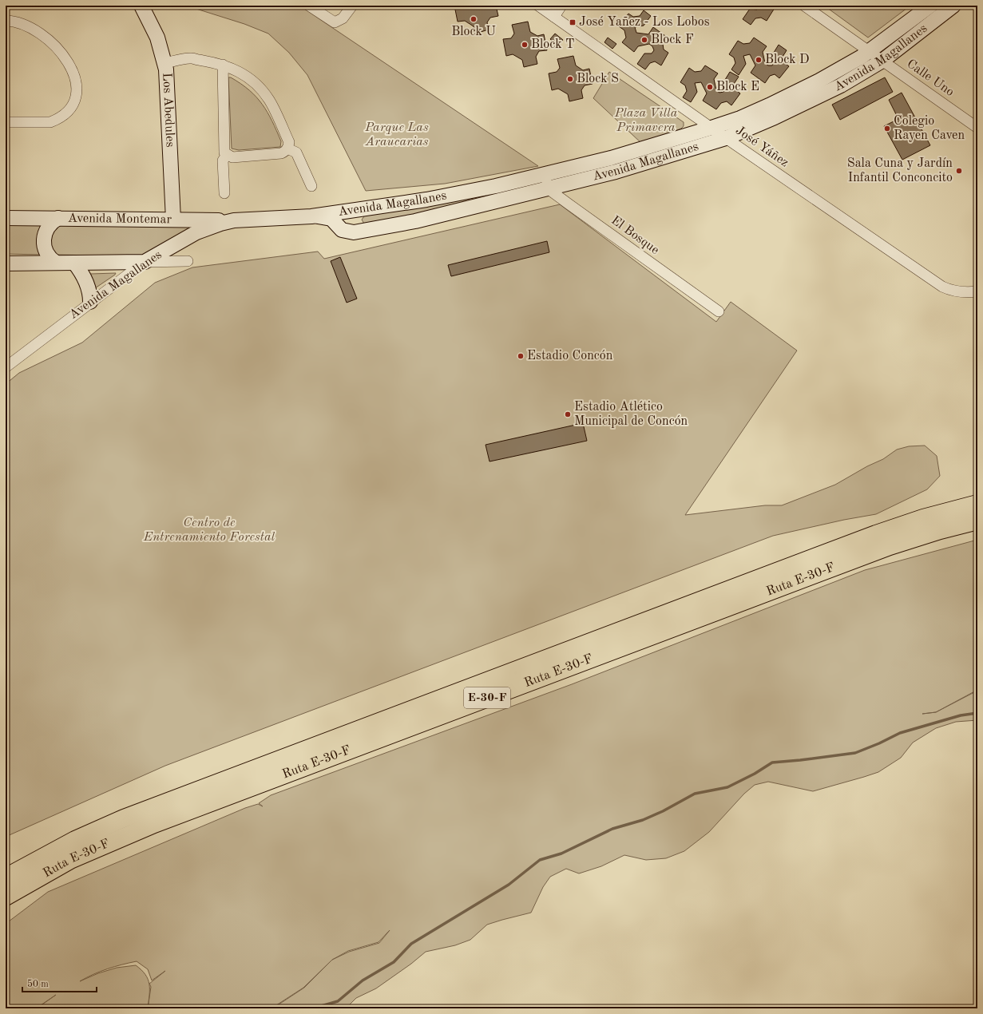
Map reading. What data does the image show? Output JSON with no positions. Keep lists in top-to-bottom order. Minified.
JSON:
{"streets":{"highway":["Ruta E-30-F","E-30-F"],"main road":["Avenida Magallanes","Los Abedules","Avenida Montemar"],"street":["Calle Uno","José Yáñez","El Bosque"]},"crossings":[["Avenida Magallanes","Calle Uno"],["Avenida Magallanes","José Yáñez"],["Avenida Magallanes","Avenida Montemar"],["Avenida Magallanes","El Bosque"],["Los Abedules","Avenida Montemar"]],"parks":["Plaza Villa Primavera","Parque Las Araucarias","Centro de Entrenamiento Forestal"],"places":{"other":["Block U","Block F","Block T","Block D","Block S","Block E","Colegio Rayen Caven","Sala Cuna y Jardín Infantil Conconcito","Estadio Concón","Estadio Atlético Municipal de Concón"],"transit":["José Yañez - Los Lobos"]},"scale_bar":"50 m"}
